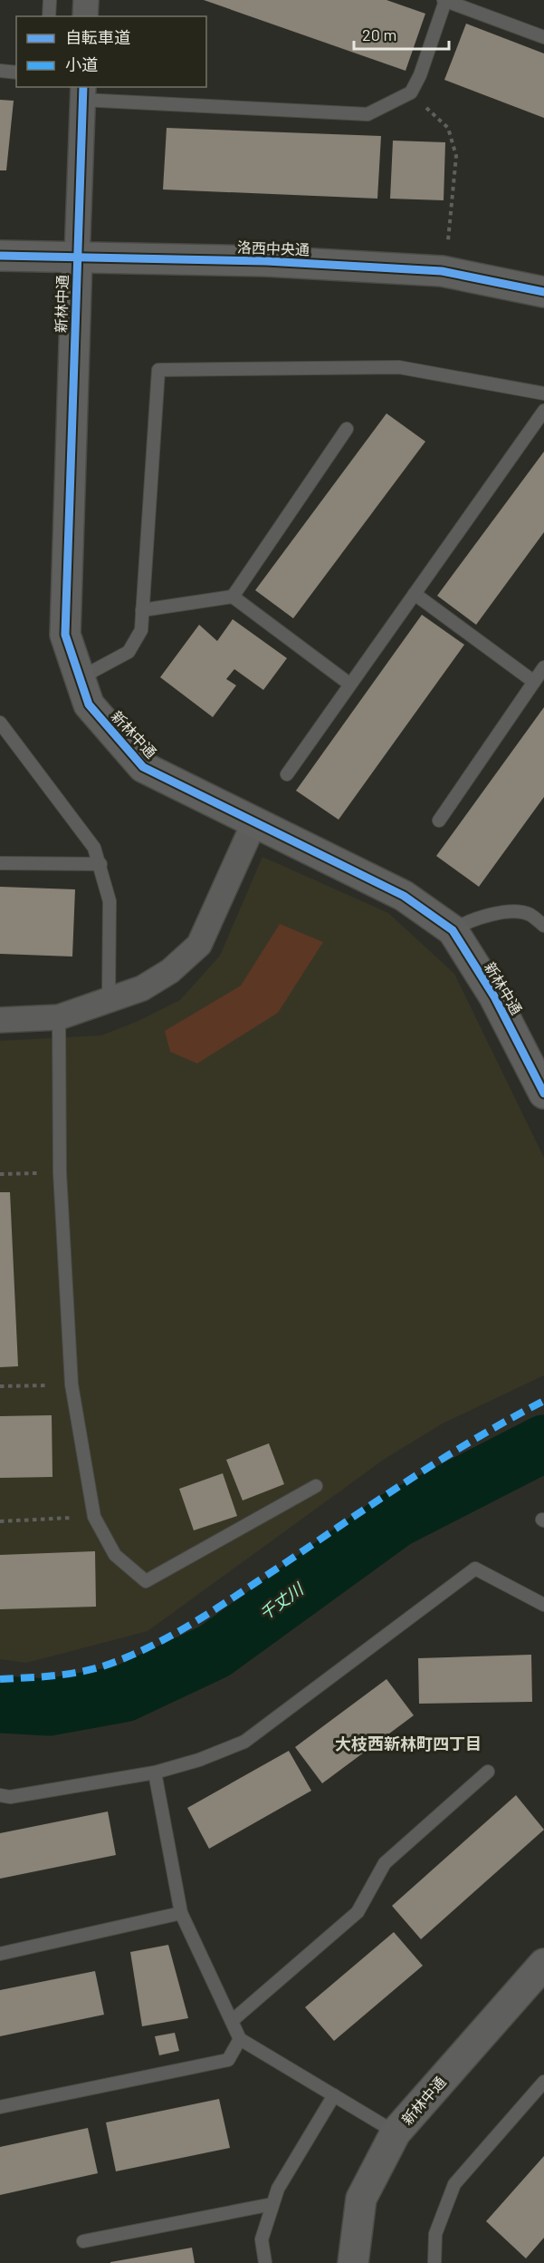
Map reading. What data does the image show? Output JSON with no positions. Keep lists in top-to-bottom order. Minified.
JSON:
{"streets":{"street":["洛西中央通","新林中通"]},"crossings":[["洛西中央通","新林中通"]],"districts":["大枝西新林町四丁目"],"water":["千丈川"],"legend":["自転車道","小道"],"scale_bar":"20 m"}
